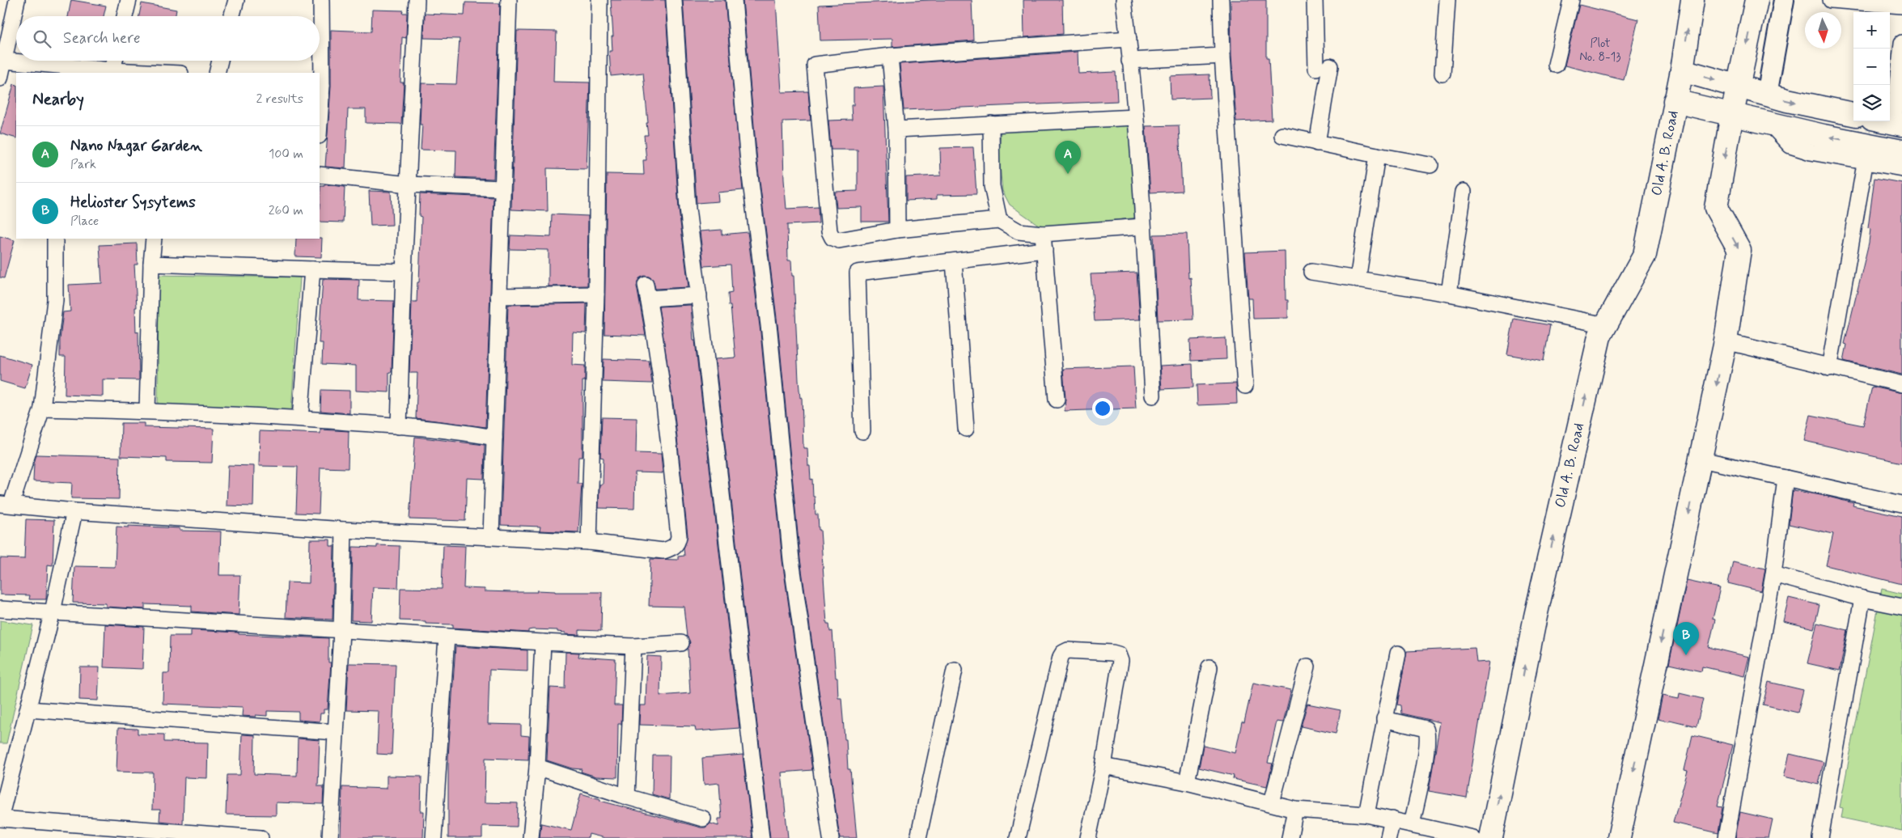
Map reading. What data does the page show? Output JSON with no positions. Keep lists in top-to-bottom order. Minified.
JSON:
{"streets":{"main road":["Old A. B. Road"]},"house_numbers":["Plot No. 8-13"],"north":"bottom","page":{"map_buttons":["+","−"],"search":"Search here","heading":["Nearby","2 results"],"list":[{"mark":"A","name":"Nano Nagar Garden","note":"Park","value":"100 m"},{"mark":"B","name":"Helioster Sysytems","note":"Place","value":"260 m"}],"pins":["A","B"]}}
